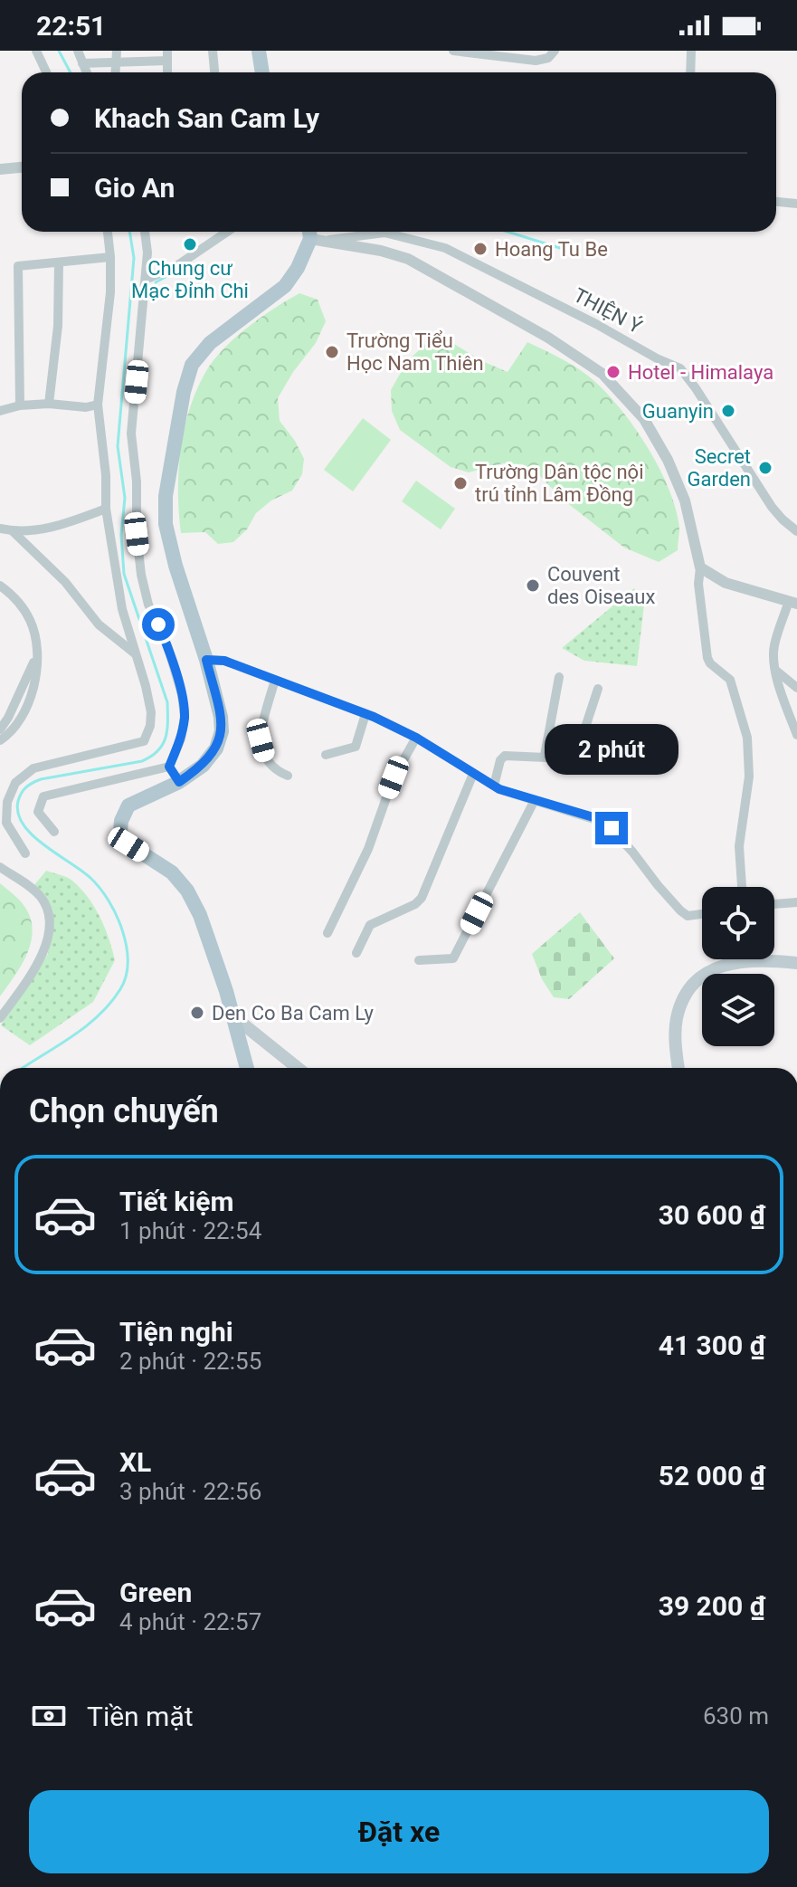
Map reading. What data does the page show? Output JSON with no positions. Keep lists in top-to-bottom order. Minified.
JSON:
{"streets":{"street":["THIỆN Ý"]},"places":["Chung cư Mạc Đỉnh Chi","Hoang Tu Be","Trường Tiểu Học Nam Thiên","Hotel - Himalaya","Guanyin","Secret Garden","Trường Dân tộc nội trú tỉnh Lâm Đồng","Couvent des Oiseaux","Den Co Ba Cam Ly"],"page":{"status":"22:51","banner":["Khach San Cam Ly","Gio An"],"bubble":"2 phút","heading":"Chọn chuyến","list":[{"name":"Tiết kiệm","note":"1 phút · 22:54","value":"30 600 ₫"},{"name":"Tiện nghi","note":"2 phút · 22:55","value":"41 300 ₫"},{"name":"XL","note":"3 phút · 22:56","value":"52 000 ₫"},{"name":"Green","note":"4 phút · 22:57","value":"39 200 ₫"}],"pay":["Tiền mặt","630 m"],"buttons":"Đặt xe"}}
